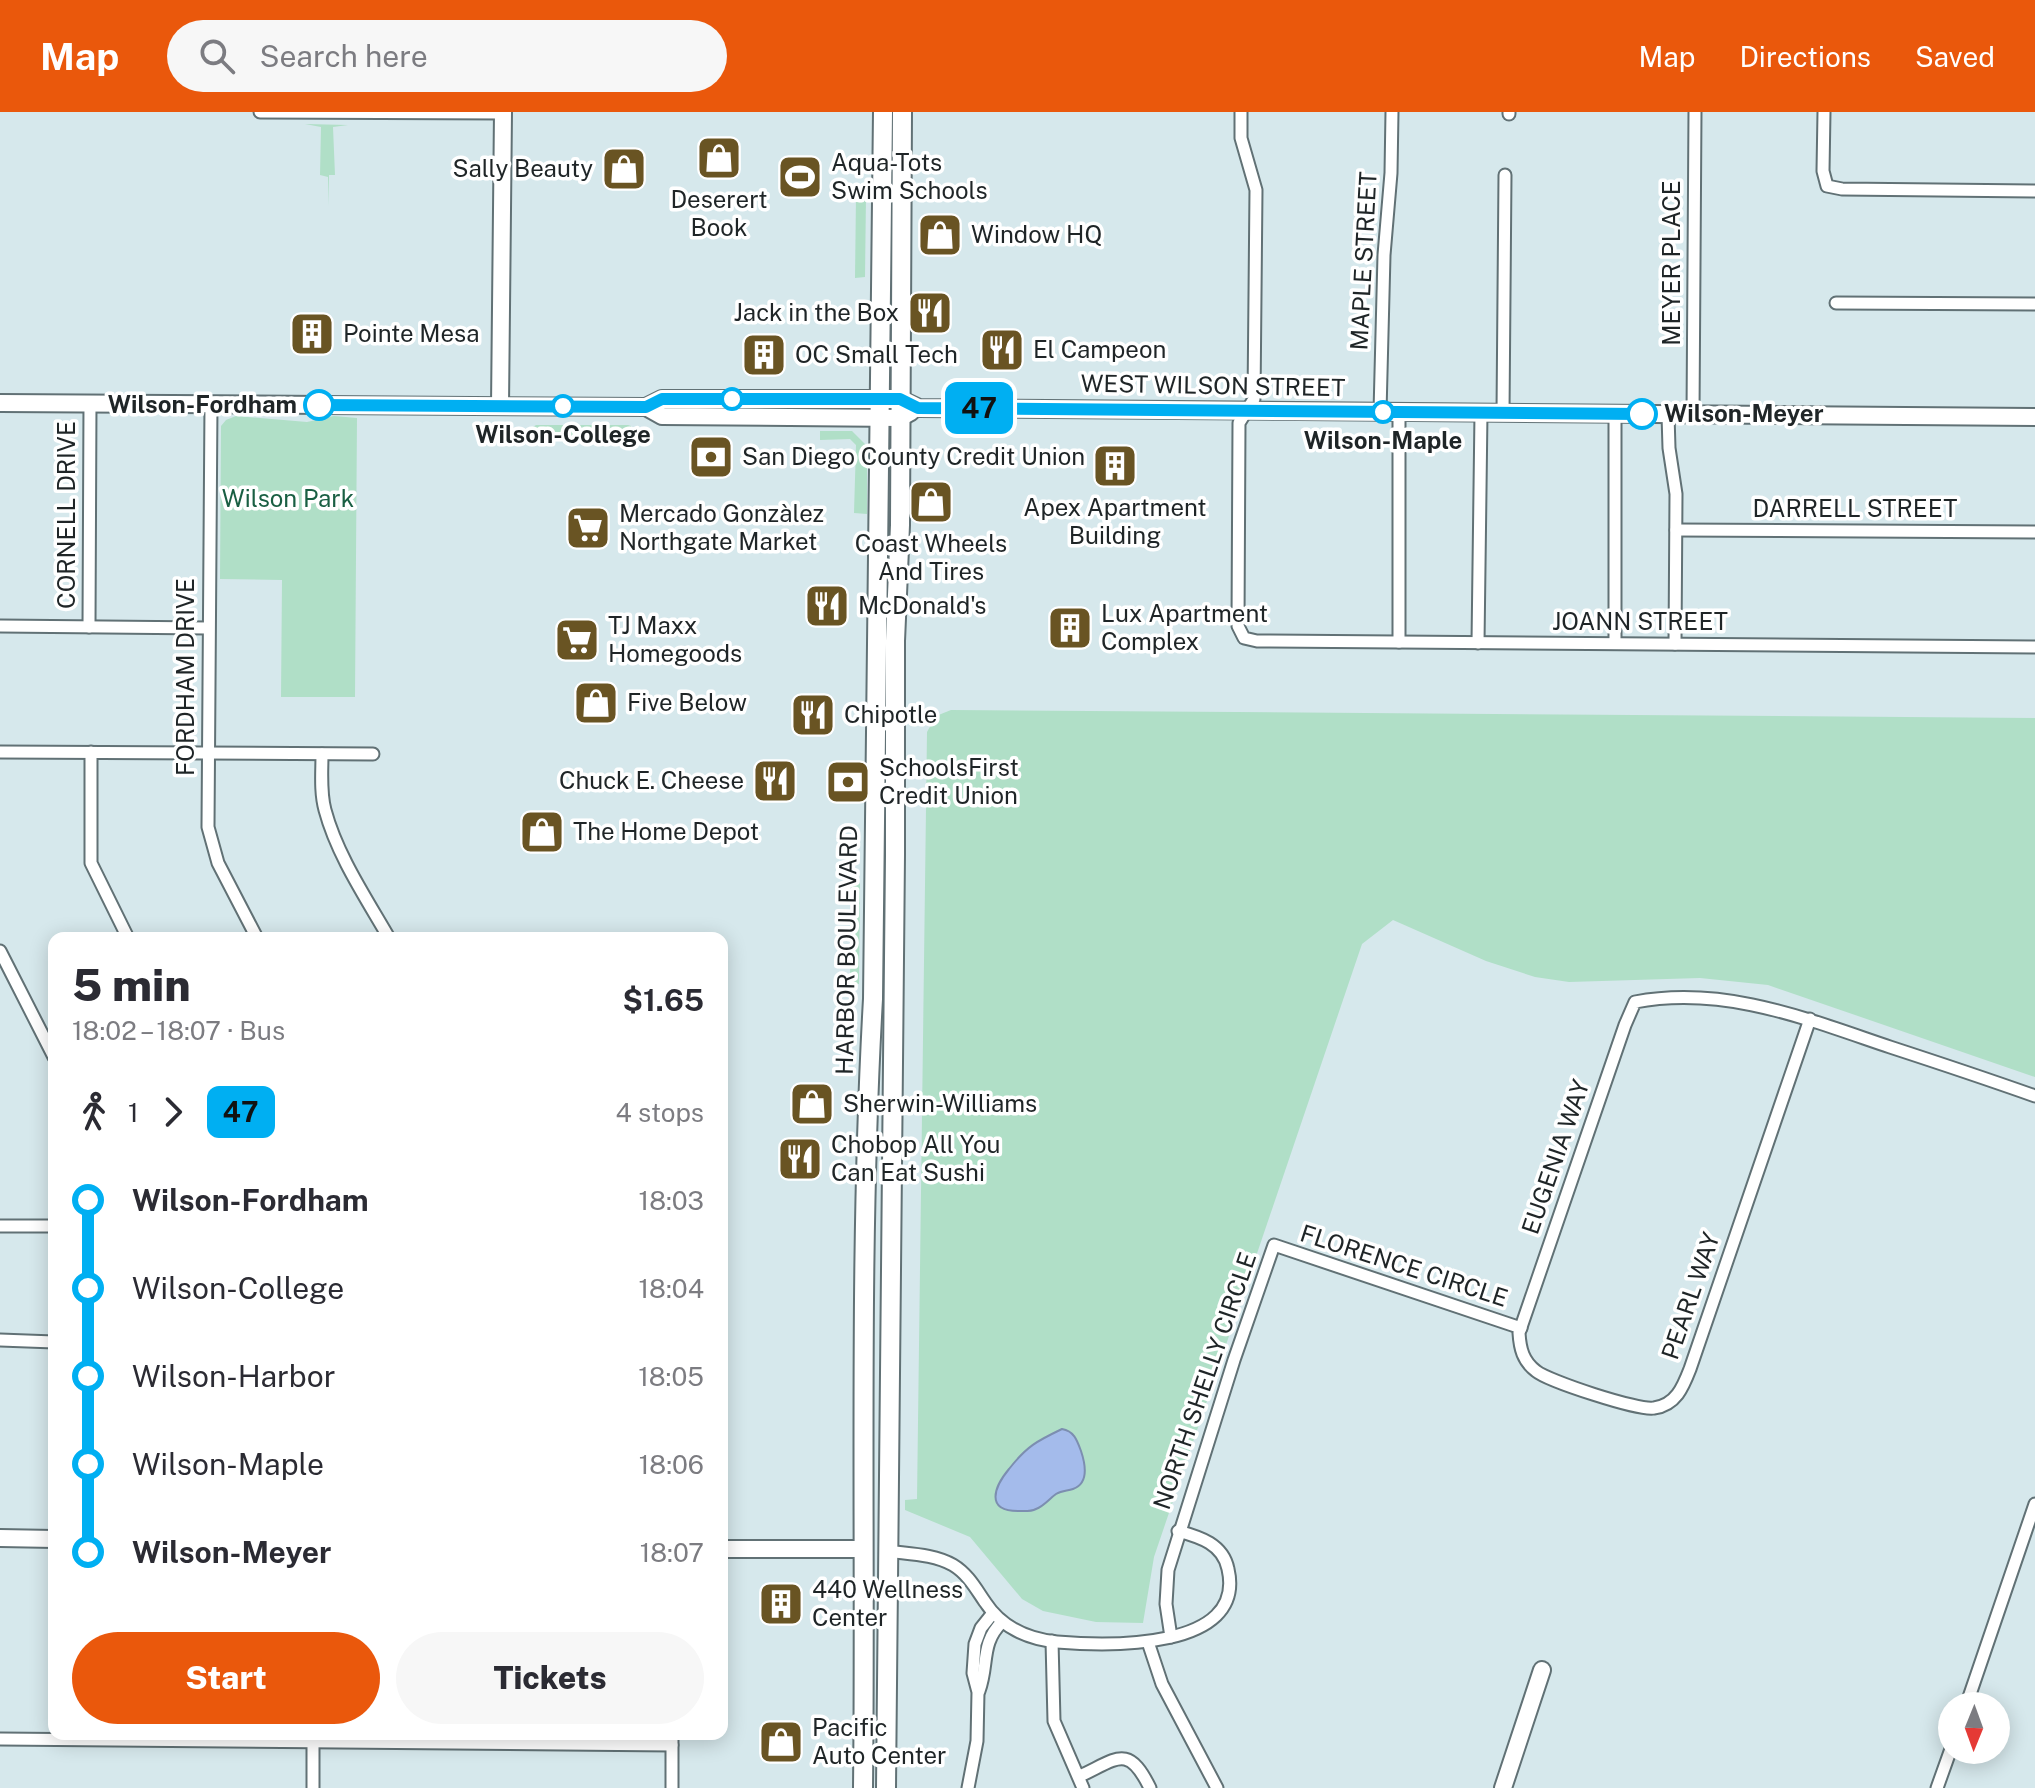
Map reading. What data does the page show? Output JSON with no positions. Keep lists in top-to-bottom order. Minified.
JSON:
{"streets":{"main road":["HARBOR BOULEVARD"],"street":["MAPLE STREET","MEYER PLACE","WEST WILSON STREET","DARRELL STREET","CORNELL DRIVE","JOANN STREET","FORDHAM DRIVE","EUGENIA WAY","FLORENCE CIRCLE","PEARL WAY","NORTH SHELLY CIRCLE"]},"crossings":[["MAPLE STREET","WEST WILSON STREET"],["MEYER PLACE","WEST WILSON STREET"],["WEST WILSON STREET","CORNELL DRIVE"],["WEST WILSON STREET","JOANN STREET"],["WEST WILSON STREET","FORDHAM DRIVE"],["WEST WILSON STREET","HARBOR BOULEVARD"],["EUGENIA WAY","FLORENCE CIRCLE"],["EUGENIA WAY","PEARL WAY"],["FLORENCE CIRCLE","PEARL WAY"],["FLORENCE CIRCLE","NORTH SHELLY CIRCLE"]],"parks":["Wilson Park"],"places":{"shop":["Deserert Book","Sally Beauty","Window HQ","Coast Wheels And Tires","Five Below","The Home Depot","Sherwin-Williams","Pacific Auto Center"],"sports":["Aqua-Tots Swim Schools"],"restaurant":["Jack in the Box","El Campeon","McDonald's","Chipotle","Chuck E. Cheese","Chobop All You Can Eat Sushi"],"building":["Pointe Mesa","OC Small Tech","Apex Apartment Building","Lux Apartment Complex","440 Wellness Center"],"other":["Wilson-Fordham","Wilson-College","Wilson-Maple","Wilson-Meyer"],"bank":["San Diego County Credit Union","SchoolsFirst Credit Union"],"supermarket":["Mercado Gonzàlez Northgate Market","TJ Maxx Homegoods"]},"lines":["bus line 47"],"north":"bottom","page":{"header":"Map","search":"Search here","nav":["Map","Directions","Saved"],"on_map":"47","heading":["5 min","18:02 – 18:07 · Bus","$1.65"],"legs":["1","47","4 stops"],"list":[{"name":"Wilson-Fordham","value":"18:03"},{"name":"Wilson-College","value":"18:04"},{"name":"Wilson-Harbor","value":"18:05"},{"name":"Wilson-Maple","value":"18:06"},{"name":"Wilson-Meyer","value":"18:07"}],"buttons":["Start","Tickets"]}}
